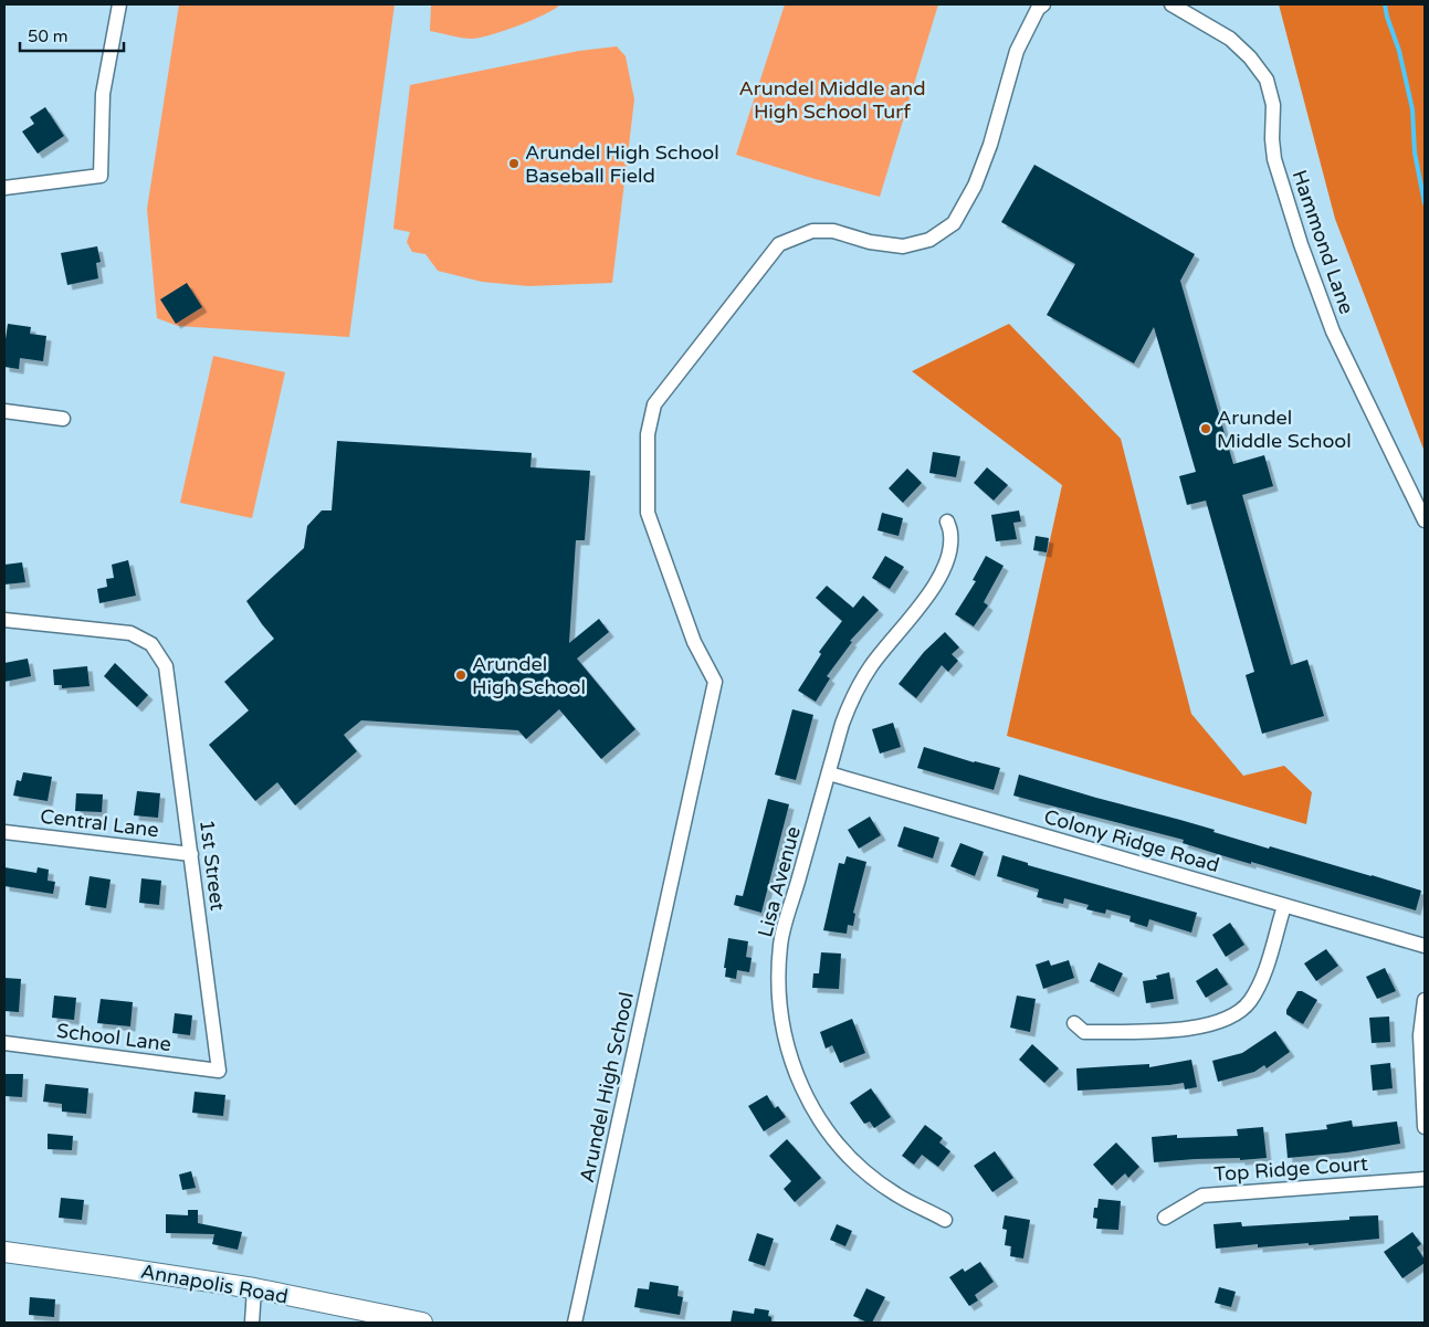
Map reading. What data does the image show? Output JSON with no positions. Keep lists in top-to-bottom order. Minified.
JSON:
{"streets":{"main road":["Annapolis Road"],"street":["Hammond Lane","Central Lane","Colony Ridge Road","1st Street","Lisa Avenue","School Lane","Arundel High School","Top Ridge Court"]},"crossings":[["Central Lane","1st Street"],["Colony Ridge Road","Lisa Avenue"],["1st Street","School Lane"]],"parks":["Arundel Middle and High School Turf"],"places":["Arundel High School Baseball Field","Arundel Middle School","Arundel High School"],"scale_bar":"50 m"}
